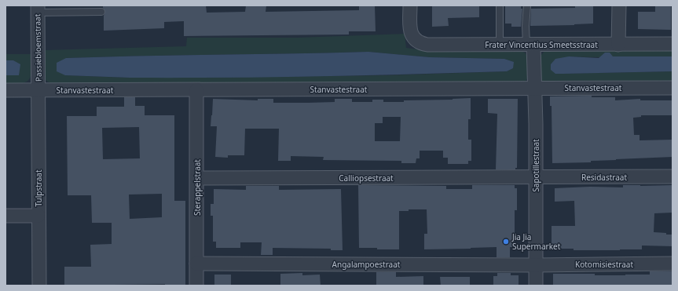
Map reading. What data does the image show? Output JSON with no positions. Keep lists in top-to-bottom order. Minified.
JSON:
{"streets":{"street":["Frater Vincentius Smeetsstraat","Passiebloemstraat","Stanvastestraat","Sapotillestraat","Residastraat","Calliopsestraat","Sterappelstraat","Tulpstraat","Angalampoestraat","Kotomisiestraat"]},"crossings":[["Frater Vincentius Smeetsstraat","Sapotillestraat"],["Passiebloemstraat","Stanvastestraat"],["Passiebloemstraat","Tulpstraat"],["Stanvastestraat","Sapotillestraat"],["Stanvastestraat","Sterappelstraat"],["Stanvastestraat","Tulpstraat"],["Sapotillestraat","Residastraat"],["Sapotillestraat","Calliopsestraat"],["Sapotillestraat","Angalampoestraat"],["Sapotillestraat","Kotomisiestraat"],["Residastraat","Calliopsestraat"],["Calliopsestraat","Sterappelstraat"],["Sterappelstraat","Angalampoestraat"],["Angalampoestraat","Kotomisiestraat"]],"places":["Jia Jia Supermarket"]}
